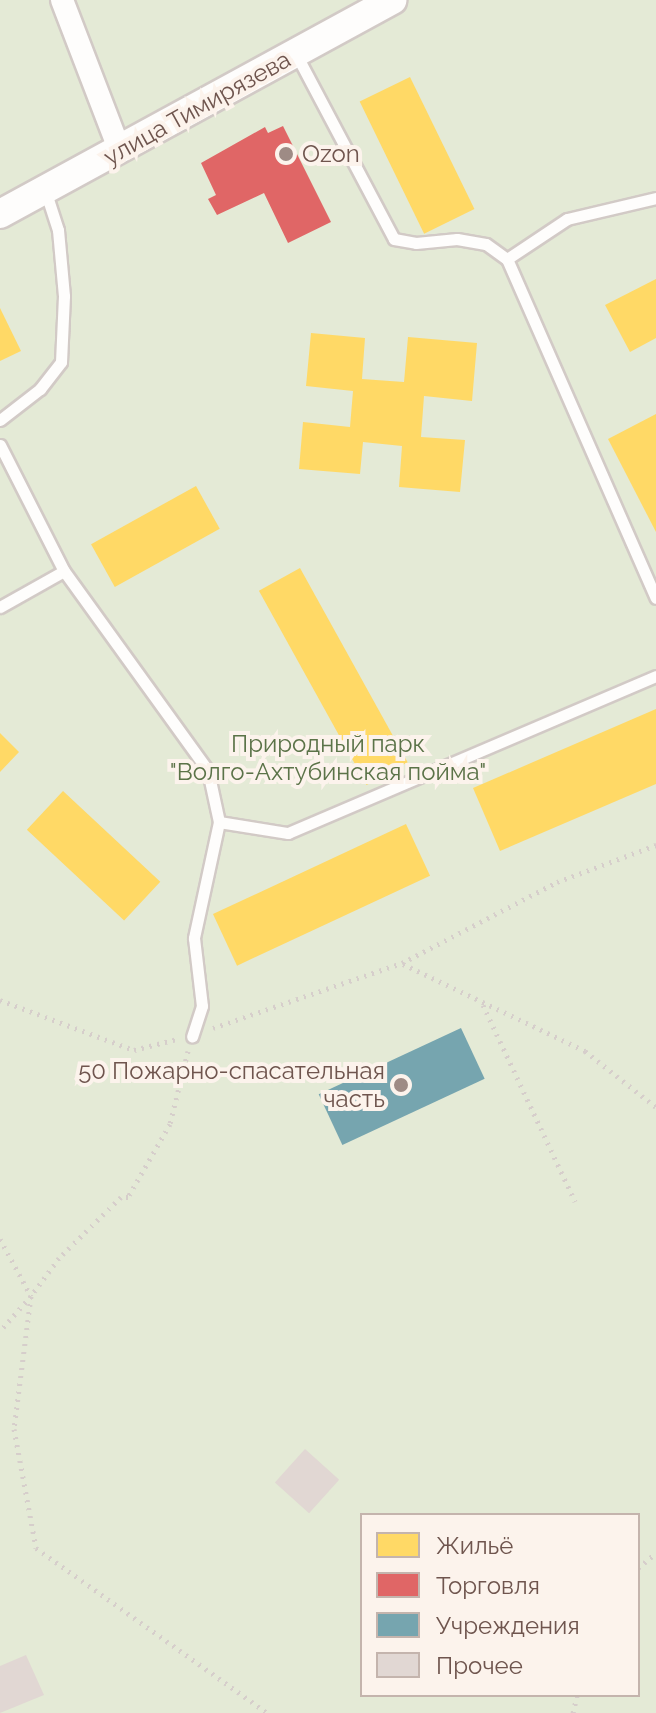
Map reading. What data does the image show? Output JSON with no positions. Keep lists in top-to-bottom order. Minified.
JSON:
{"streets":{"street":["улица Тимирязева"]},"parks":["Природный парк \"Волго-Ахтубинская пойма\""],"places":["Ozon","50 Пожарно-спасательная часть"],"legend":["Жильё","Торговля","Учреждения","Прочее"]}
